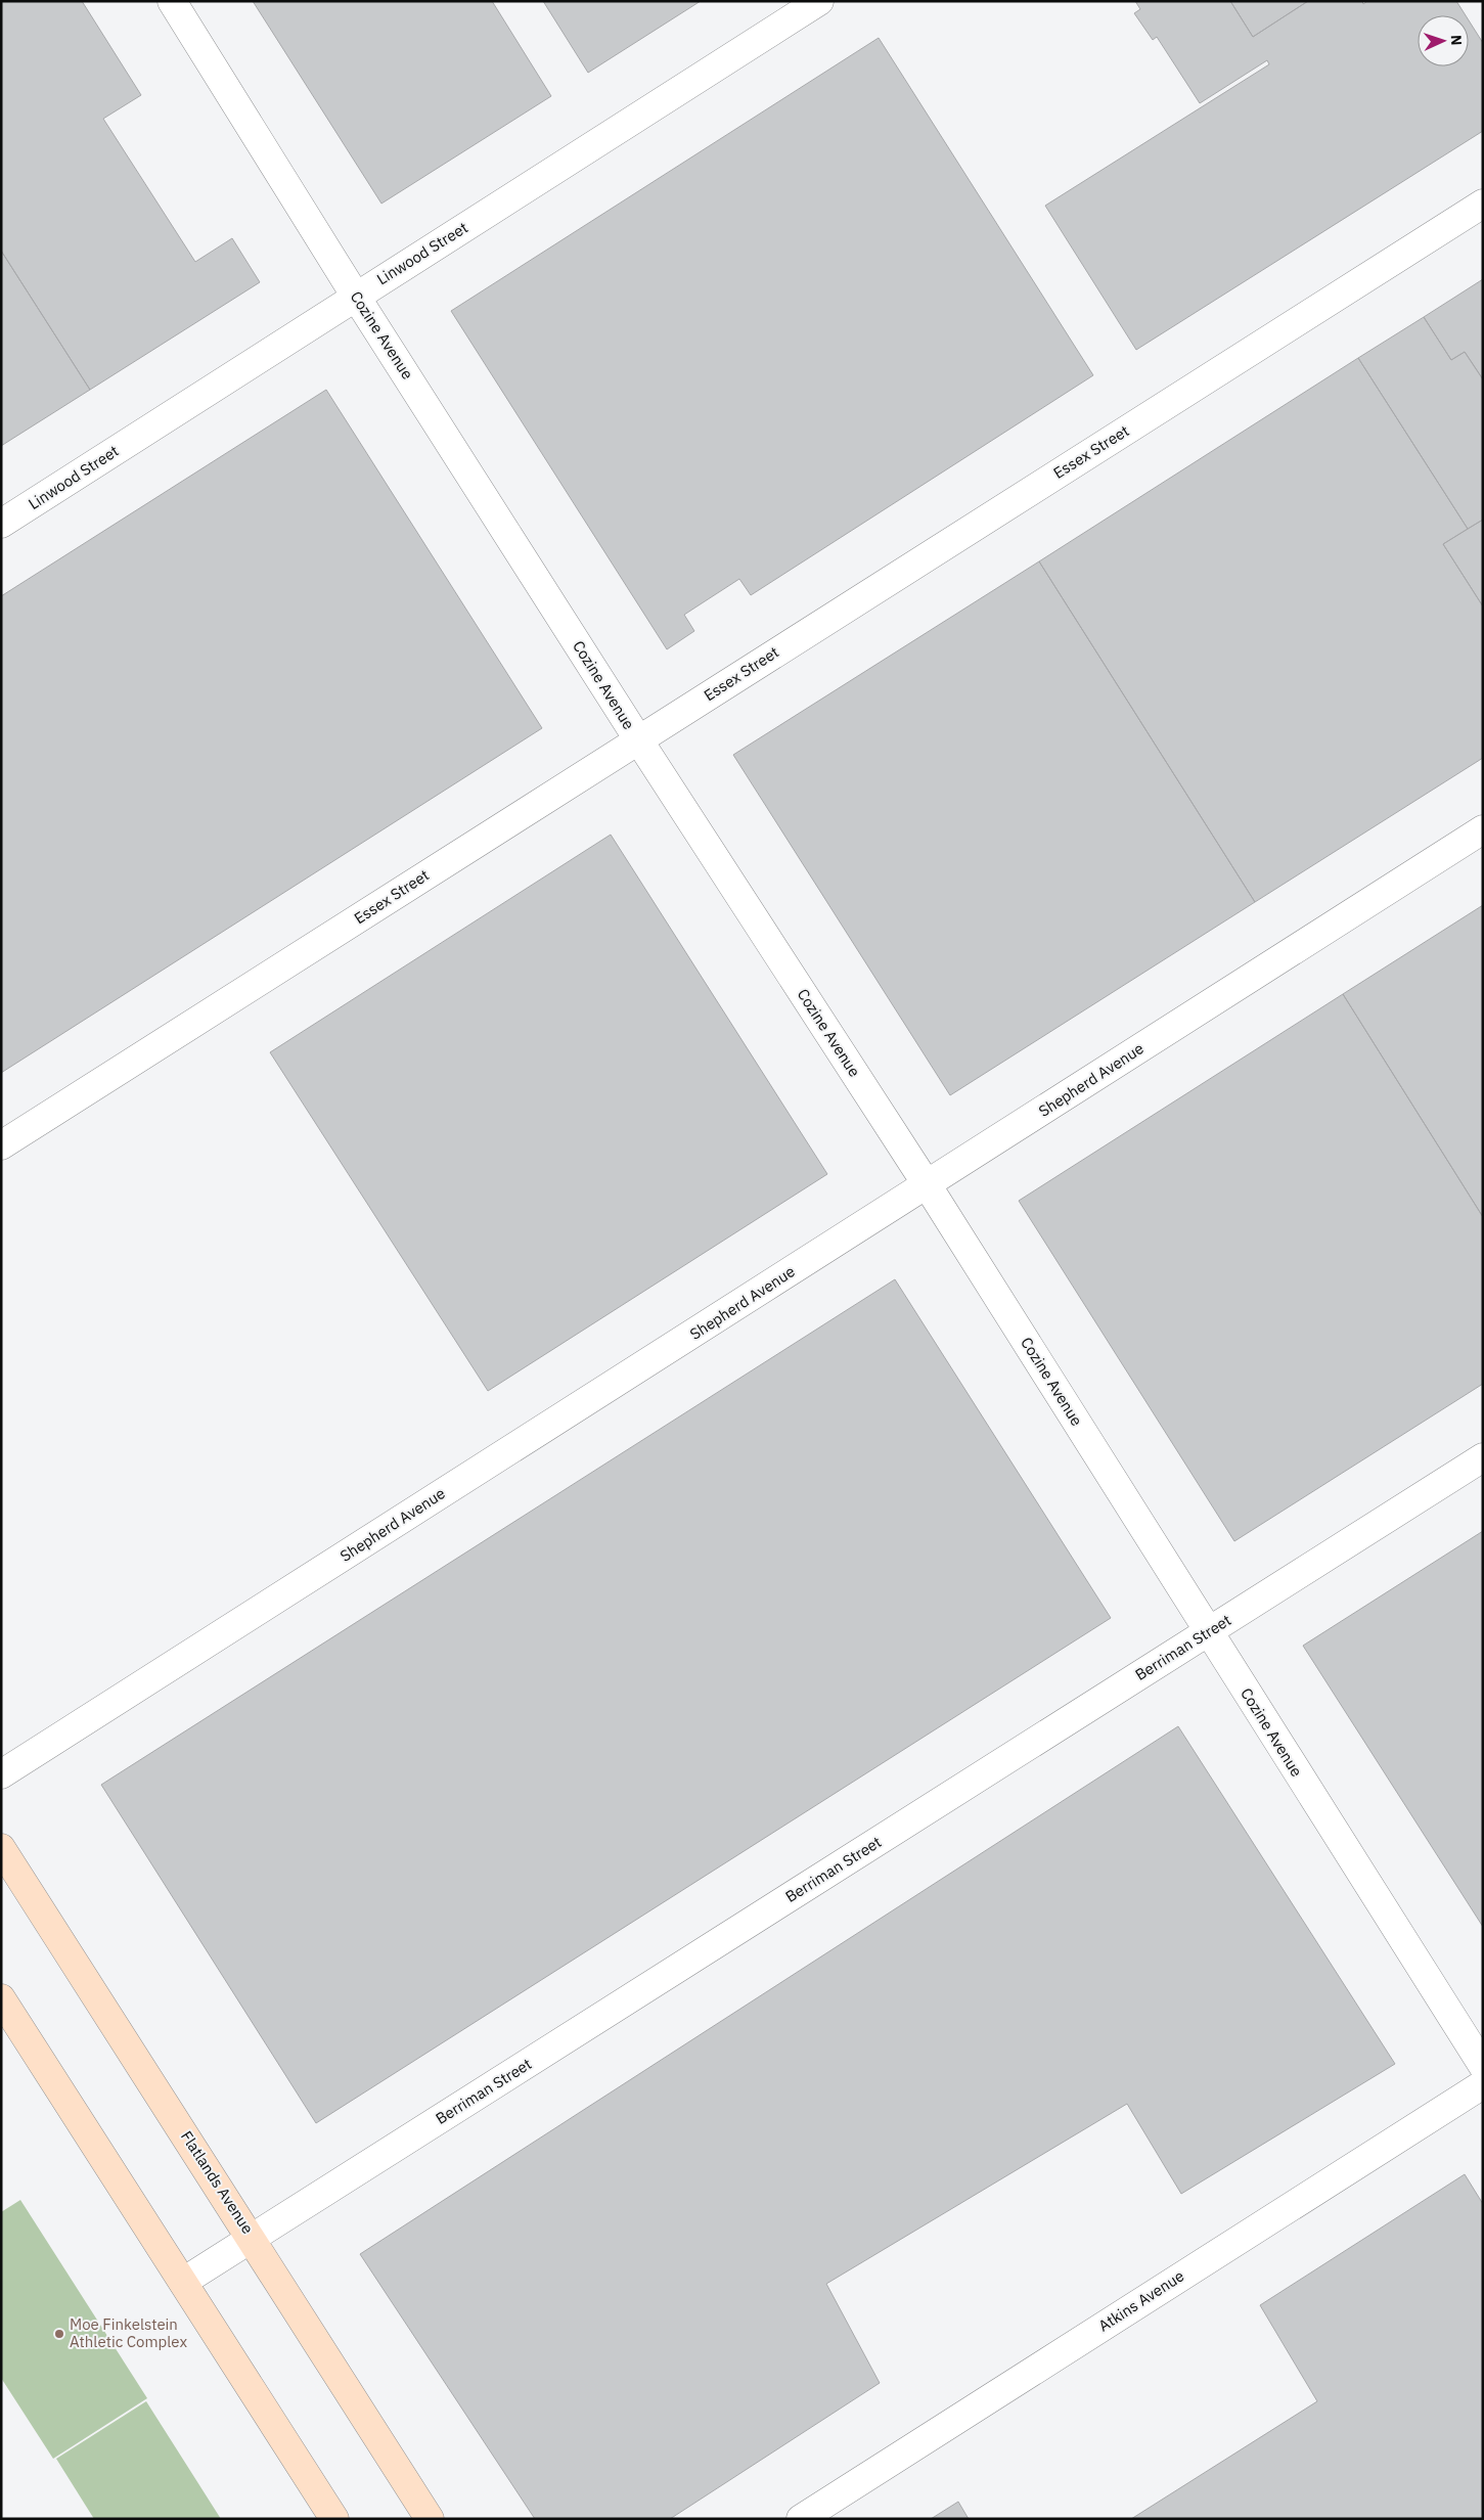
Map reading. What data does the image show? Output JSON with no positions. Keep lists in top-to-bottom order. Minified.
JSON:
{"streets":{"main road":["Flatlands Avenue"],"street":["Linwood Street","Cozine Avenue","Essex Street","Shepherd Avenue","Berriman Street","Atkins Avenue"]},"crossings":[["Linwood Street","Cozine Avenue"],["Cozine Avenue","Essex Street"],["Cozine Avenue","Shepherd Avenue"],["Cozine Avenue","Berriman Street"],["Berriman Street","Flatlands Avenue"]],"places":["Moe Finkelstein Athletic Complex"],"north":"right"}
